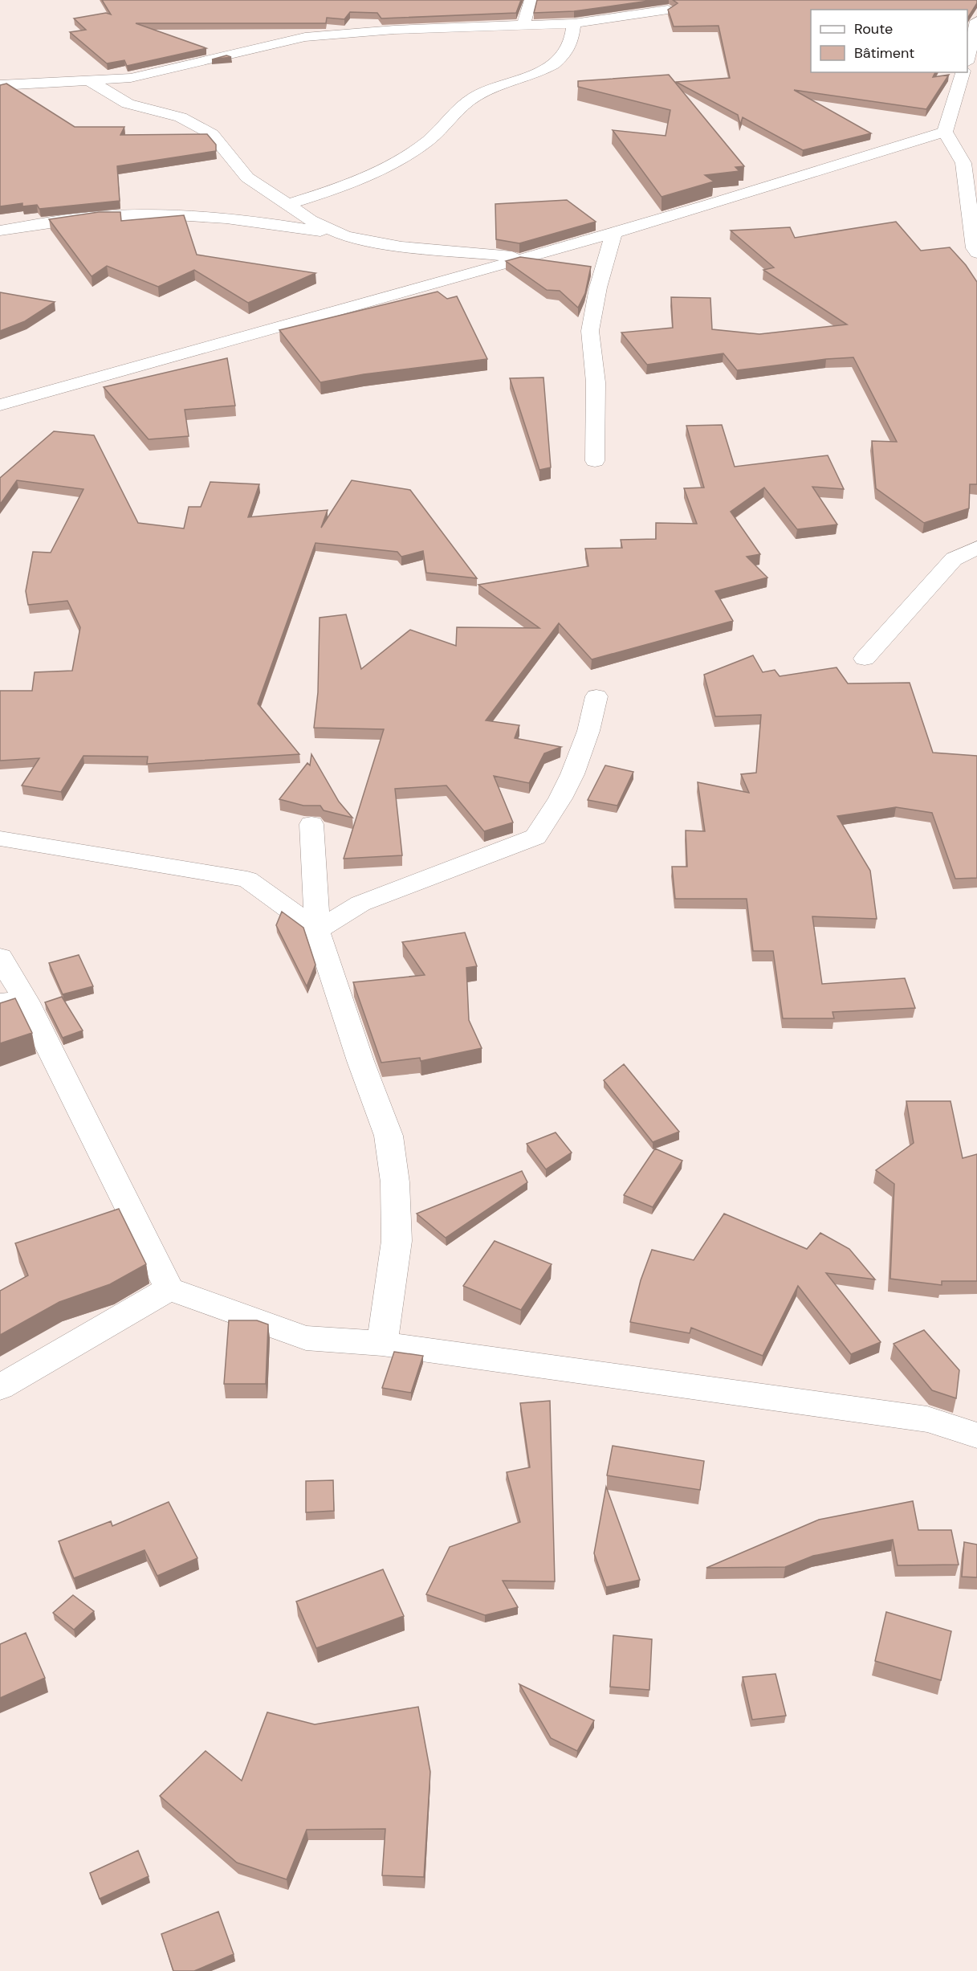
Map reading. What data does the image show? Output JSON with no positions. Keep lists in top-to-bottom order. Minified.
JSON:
{"legend":["Route","Bâtiment"]}
